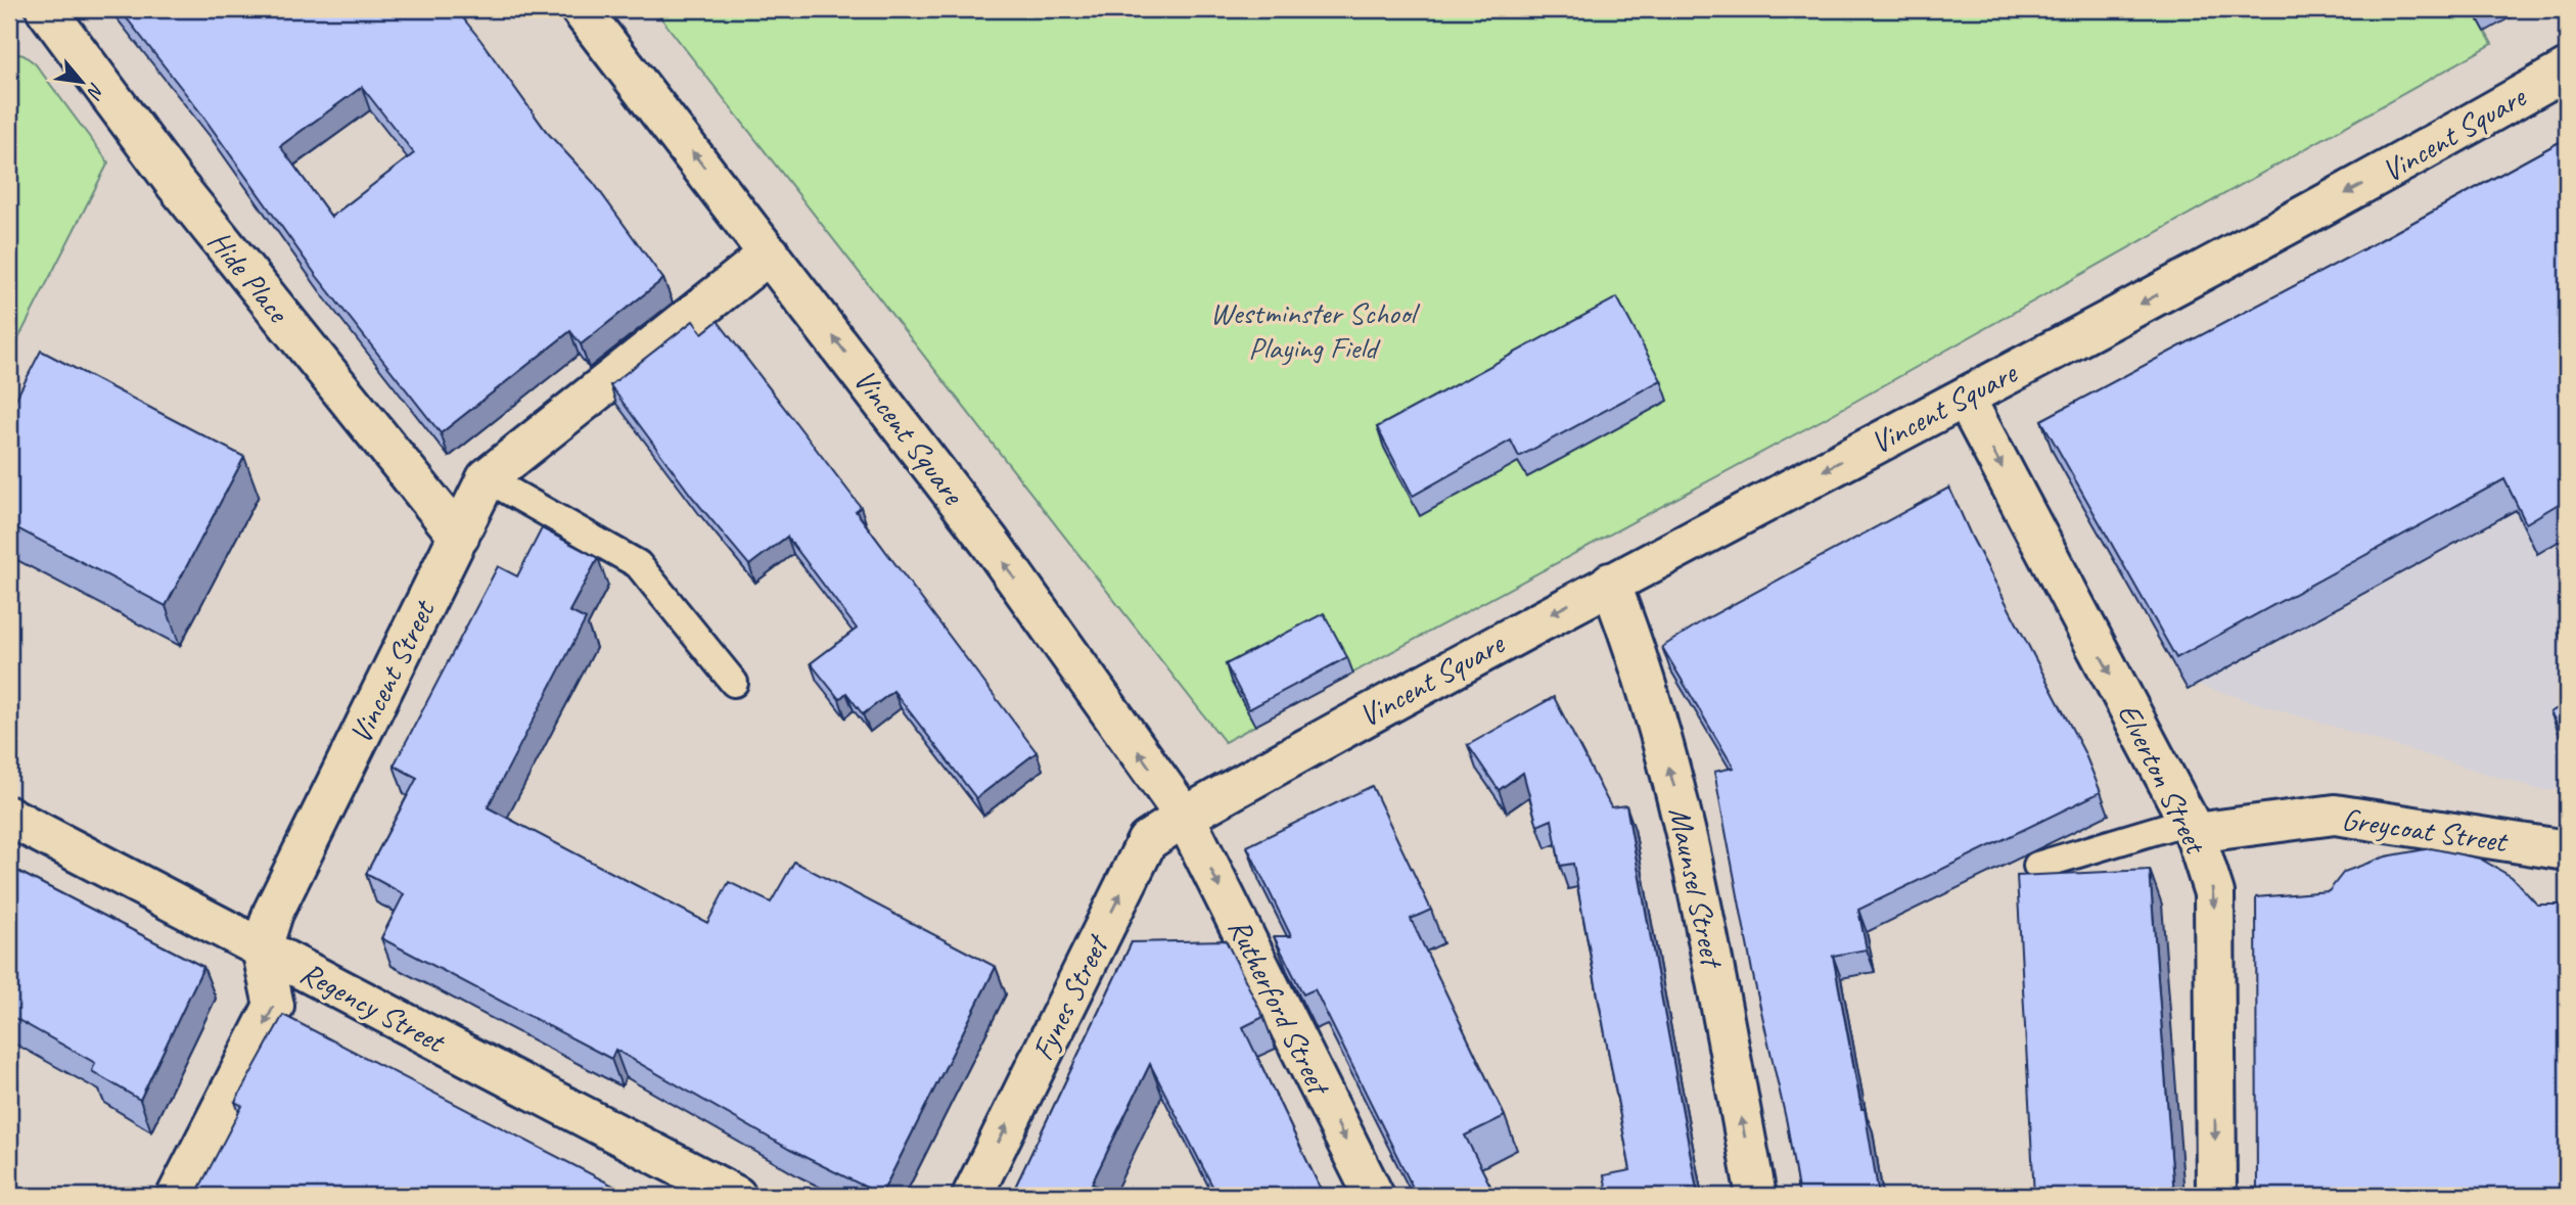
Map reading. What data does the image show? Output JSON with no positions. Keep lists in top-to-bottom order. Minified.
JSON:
{"streets":{"street":["Vincent Square","Hide Place","Vincent Street","Elverton Street","Greycoat Street","Maunsel Street","Fynes Street","Rutherford Street","Regency Street"]},"crossings":[["Vincent Square","Vincent Street"],["Vincent Square","Elverton Street"],["Vincent Square","Maunsel Street"],["Vincent Square","Fynes Street"],["Vincent Square","Rutherford Street"],["Hide Place","Vincent Street"],["Vincent Street","Regency Street"],["Elverton Street","Greycoat Street"],["Fynes Street","Rutherford Street"]],"one_way":["Elverton Street","Maunsel Street","Fynes Street","Rutherford Street"],"parks":["Westminster School Playing Field"],"north":"bottom right"}
